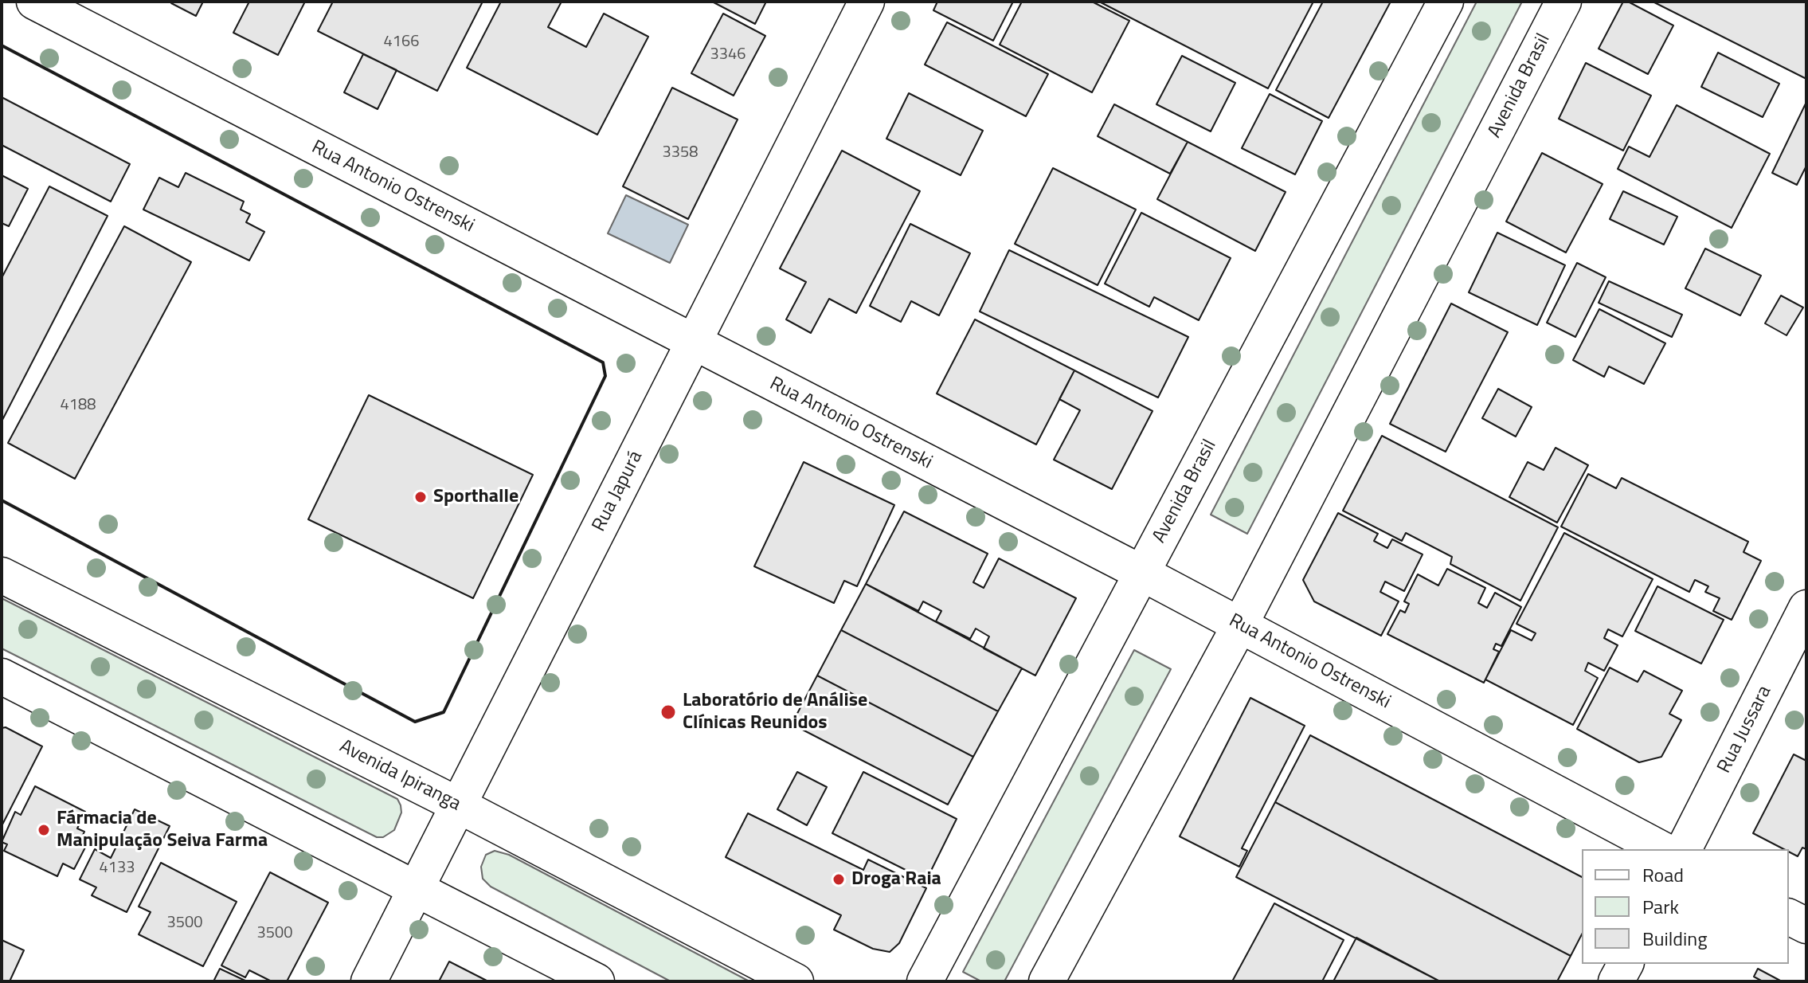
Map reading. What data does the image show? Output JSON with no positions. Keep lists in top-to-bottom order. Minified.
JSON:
{"streets":{"street":["Avenida Brasil","Rua Antonio Ostrenski","Rua Japurá","Rua Jussara","Avenida Ipiranga"]},"crossings":[["Avenida Brasil","Rua Antonio Ostrenski"],["Rua Antonio Ostrenski","Rua Japurá"],["Rua Japurá","Avenida Ipiranga"]],"places":["Sporthalle","Laboratório de Análise Clínicas Reunidos","Fármacia de Manipulação Seiva Farma","Droga Raia"],"house_numbers":["4166","3346","3358","4188","4133","3500","3500"],"legend":["Road","Park","Building"]}
